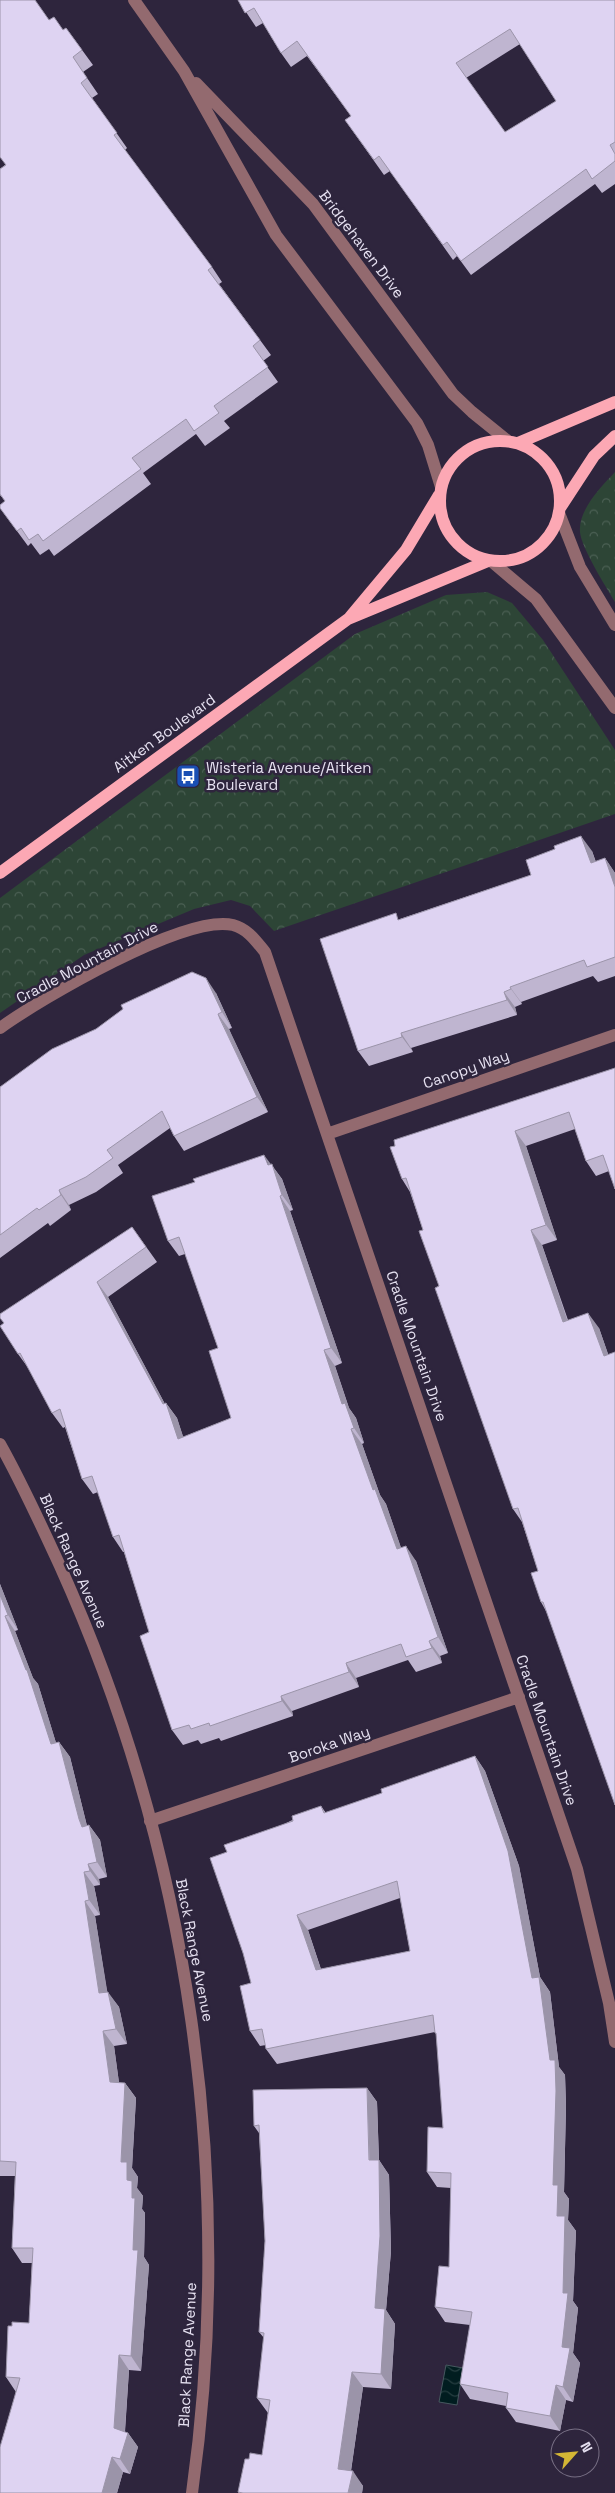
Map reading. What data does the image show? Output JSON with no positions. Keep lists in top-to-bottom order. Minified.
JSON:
{"streets":{"main road":["Aitken Boulevard"],"street":["Bridgehaven Drive","Cradle Mountain Drive","Canopy Way","Black Range Avenue","Boroka Way"]},"crossings":[["Bridgehaven Drive","Aitken Boulevard"],["Cradle Mountain Drive","Canopy Way"],["Cradle Mountain Drive","Boroka Way"],["Black Range Avenue","Boroka Way"]],"places":{"bus stop":["Wisteria Avenue/Aitken Boulevard"]},"north":"top right"}
